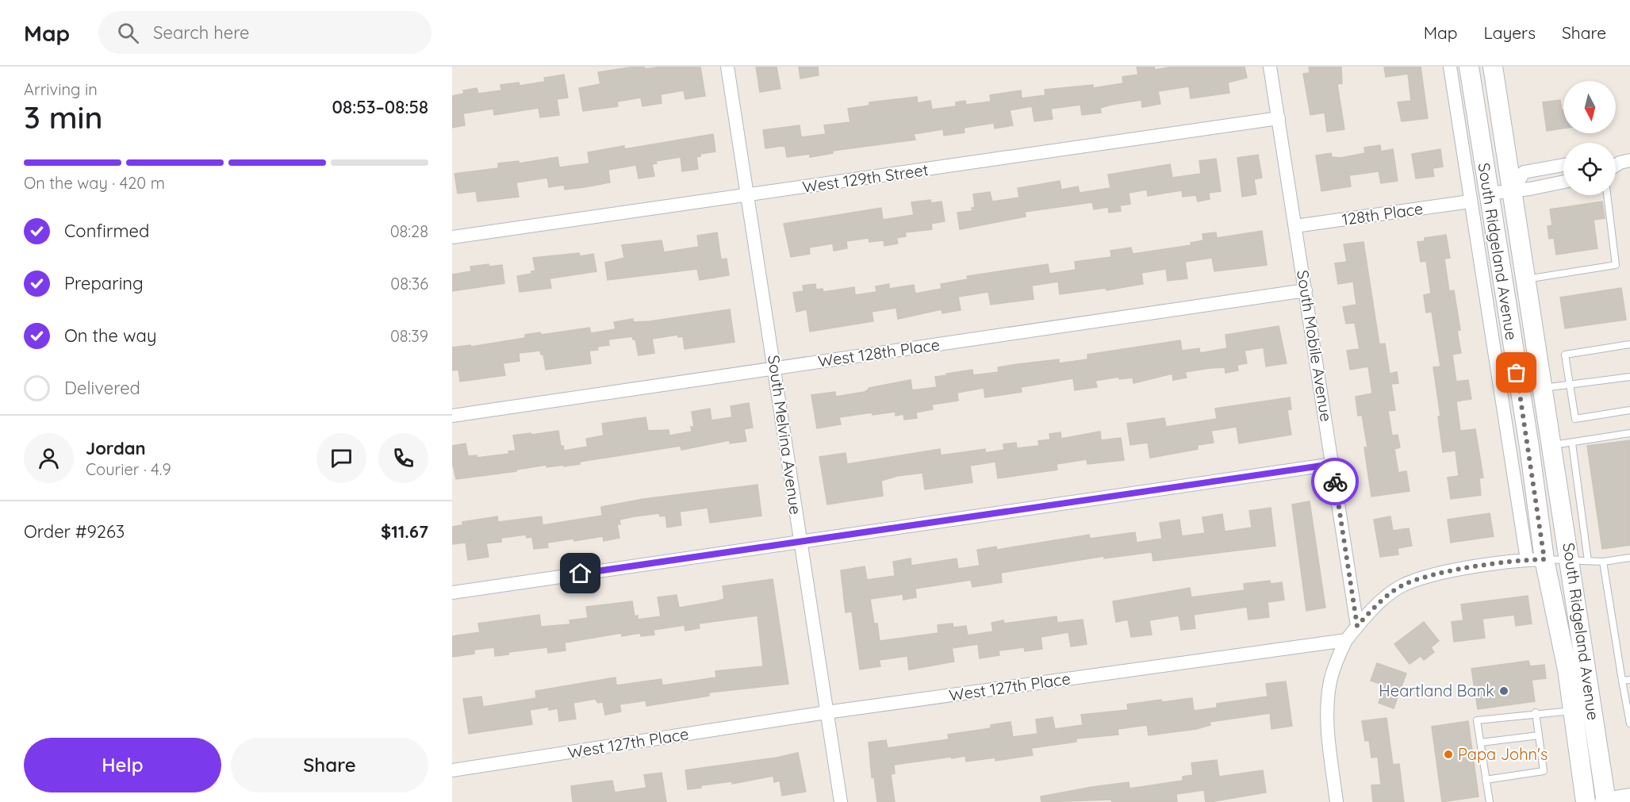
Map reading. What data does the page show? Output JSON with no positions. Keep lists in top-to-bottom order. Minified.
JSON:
{"streets":{"main road":["South Ridgeland Avenue"],"street":["West 129th Street","128th Place","South Mobile Avenue","West 128th Place","South Melvina Avenue","West 127th Place"]},"crossings":[["West 129th Street","South Mobile Avenue"],["West 129th Street","South Melvina Avenue"],["128th Place","South Mobile Avenue"],["South Mobile Avenue","West 128th Place"],["West 128th Place","South Melvina Avenue"],["South Melvina Avenue","West 127th Place"]],"places":["Heartland Bank","Papa John's"],"north":"bottom","page":{"header":"Map","search":"Search here","nav":["Map","Layers","Share"],"heading":["3 min","Arriving in","08:53–08:58"],"panel":["Jordan","Courier · 4.9","Order #9263","$11.67"],"bar":"On the way · 420 m","list":[["Confirmed","08:28"],["Preparing","08:36"],["On the way","08:39"],"Delivered"],"buttons":["Help","Share"]}}
